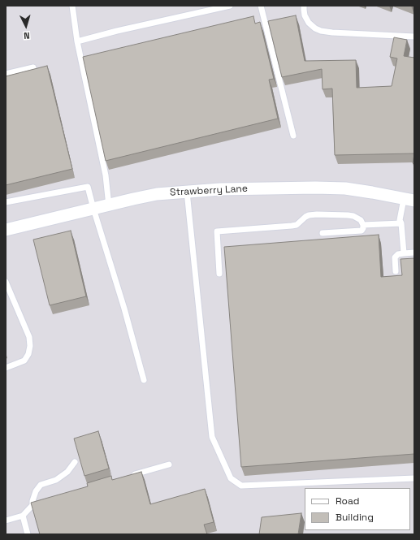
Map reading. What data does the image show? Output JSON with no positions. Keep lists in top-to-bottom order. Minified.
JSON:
{"streets":{"street":["Strawberry Lane"]},"legend":["Road","Building"],"north":"bottom"}
